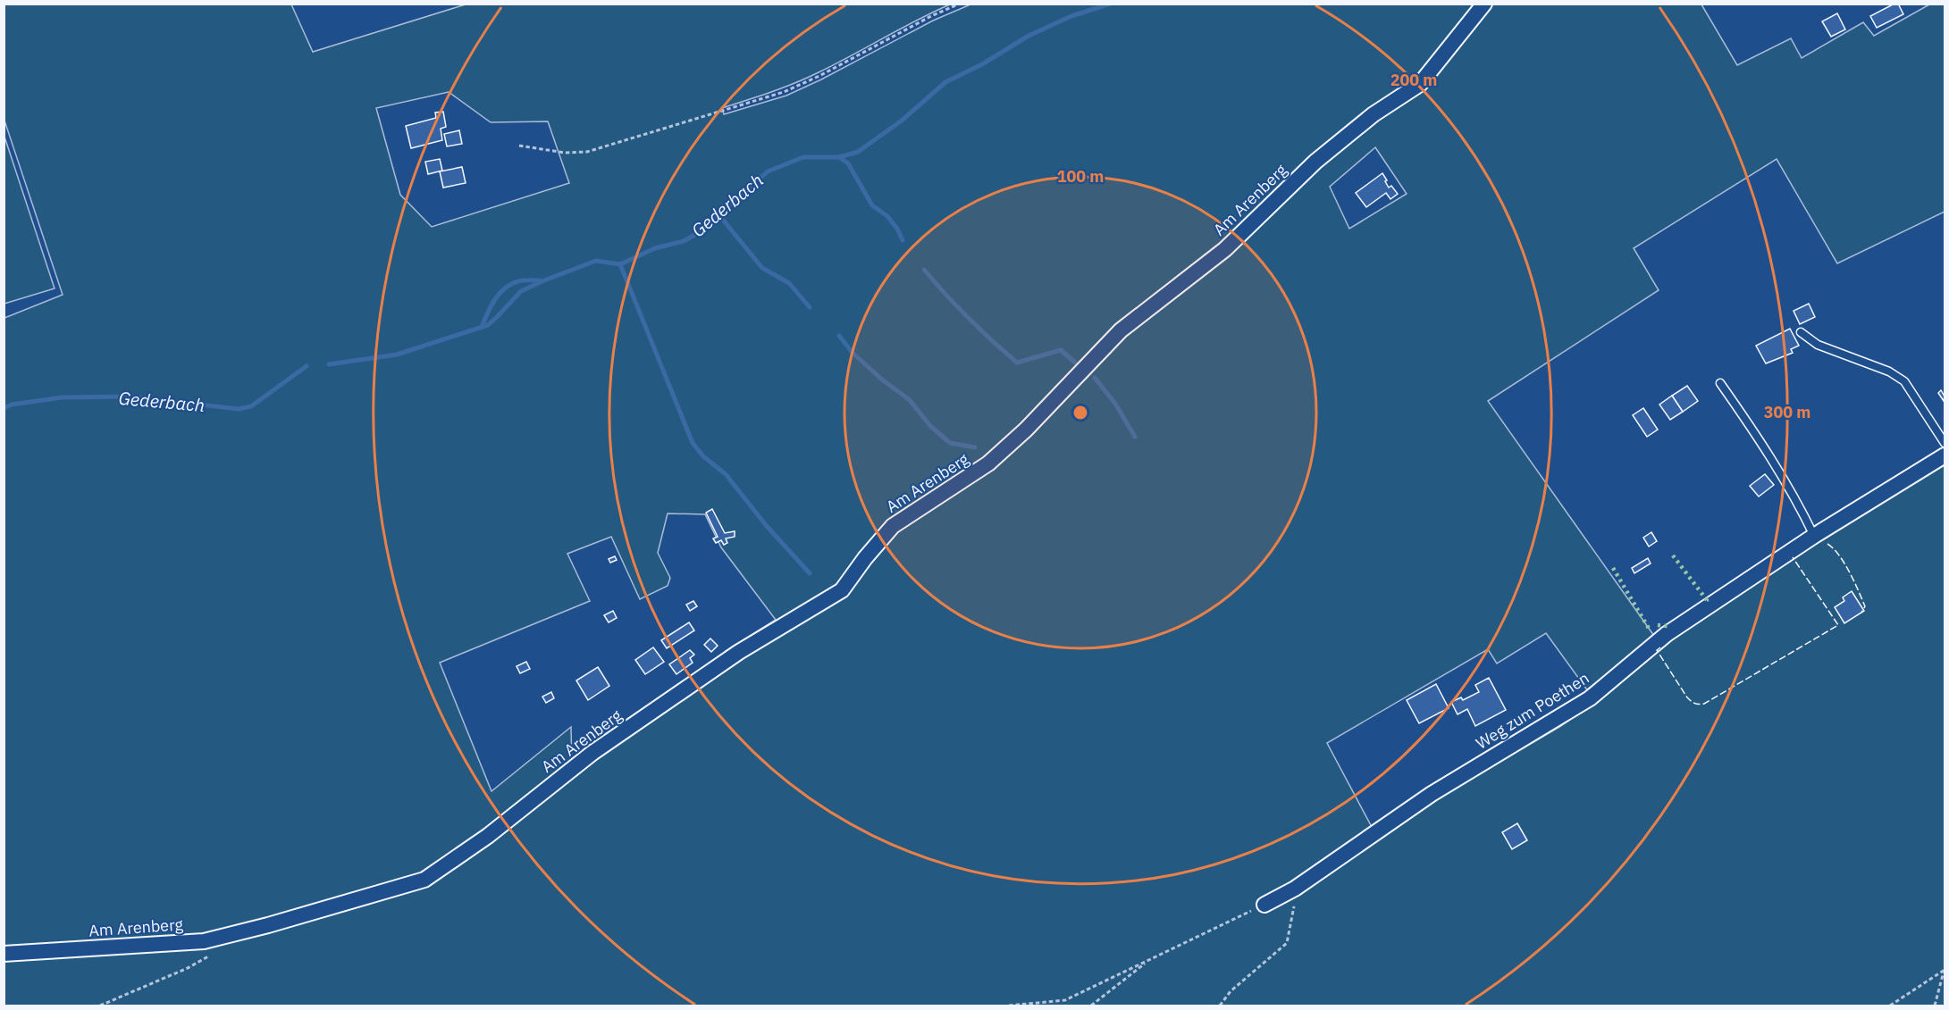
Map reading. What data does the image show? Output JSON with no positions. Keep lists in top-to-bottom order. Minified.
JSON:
{"streets":{"street":["Am Arenberg","Weg zum Poethen"]},"water":["Gederbach"],"rings":["200 m","100 m","300 m"]}
